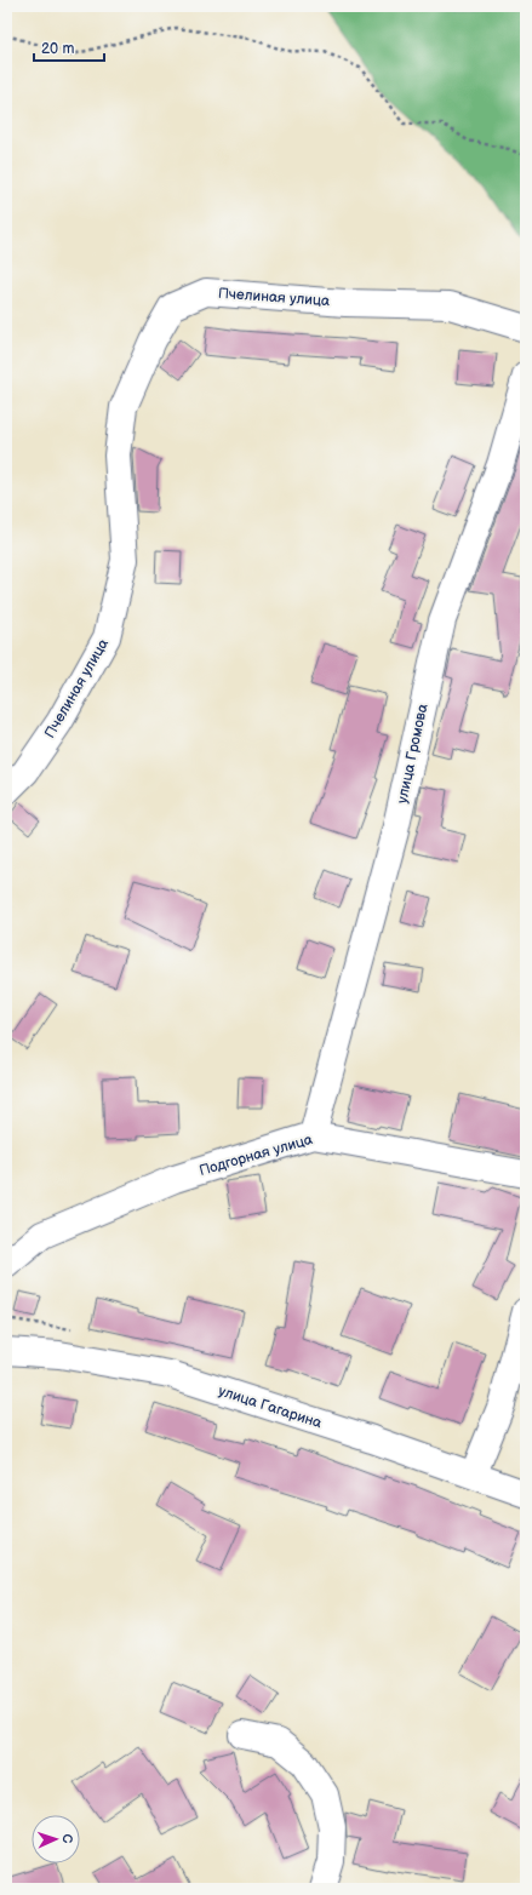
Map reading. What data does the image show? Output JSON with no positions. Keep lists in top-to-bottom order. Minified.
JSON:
{"streets":{"street":["Пчелиная улица","улица Громова","Подгорная улица","улица Гагарина"]},"crossings":[["улица Громова","Подгорная улица"]],"scale_bar":"20 m","north":"right"}
